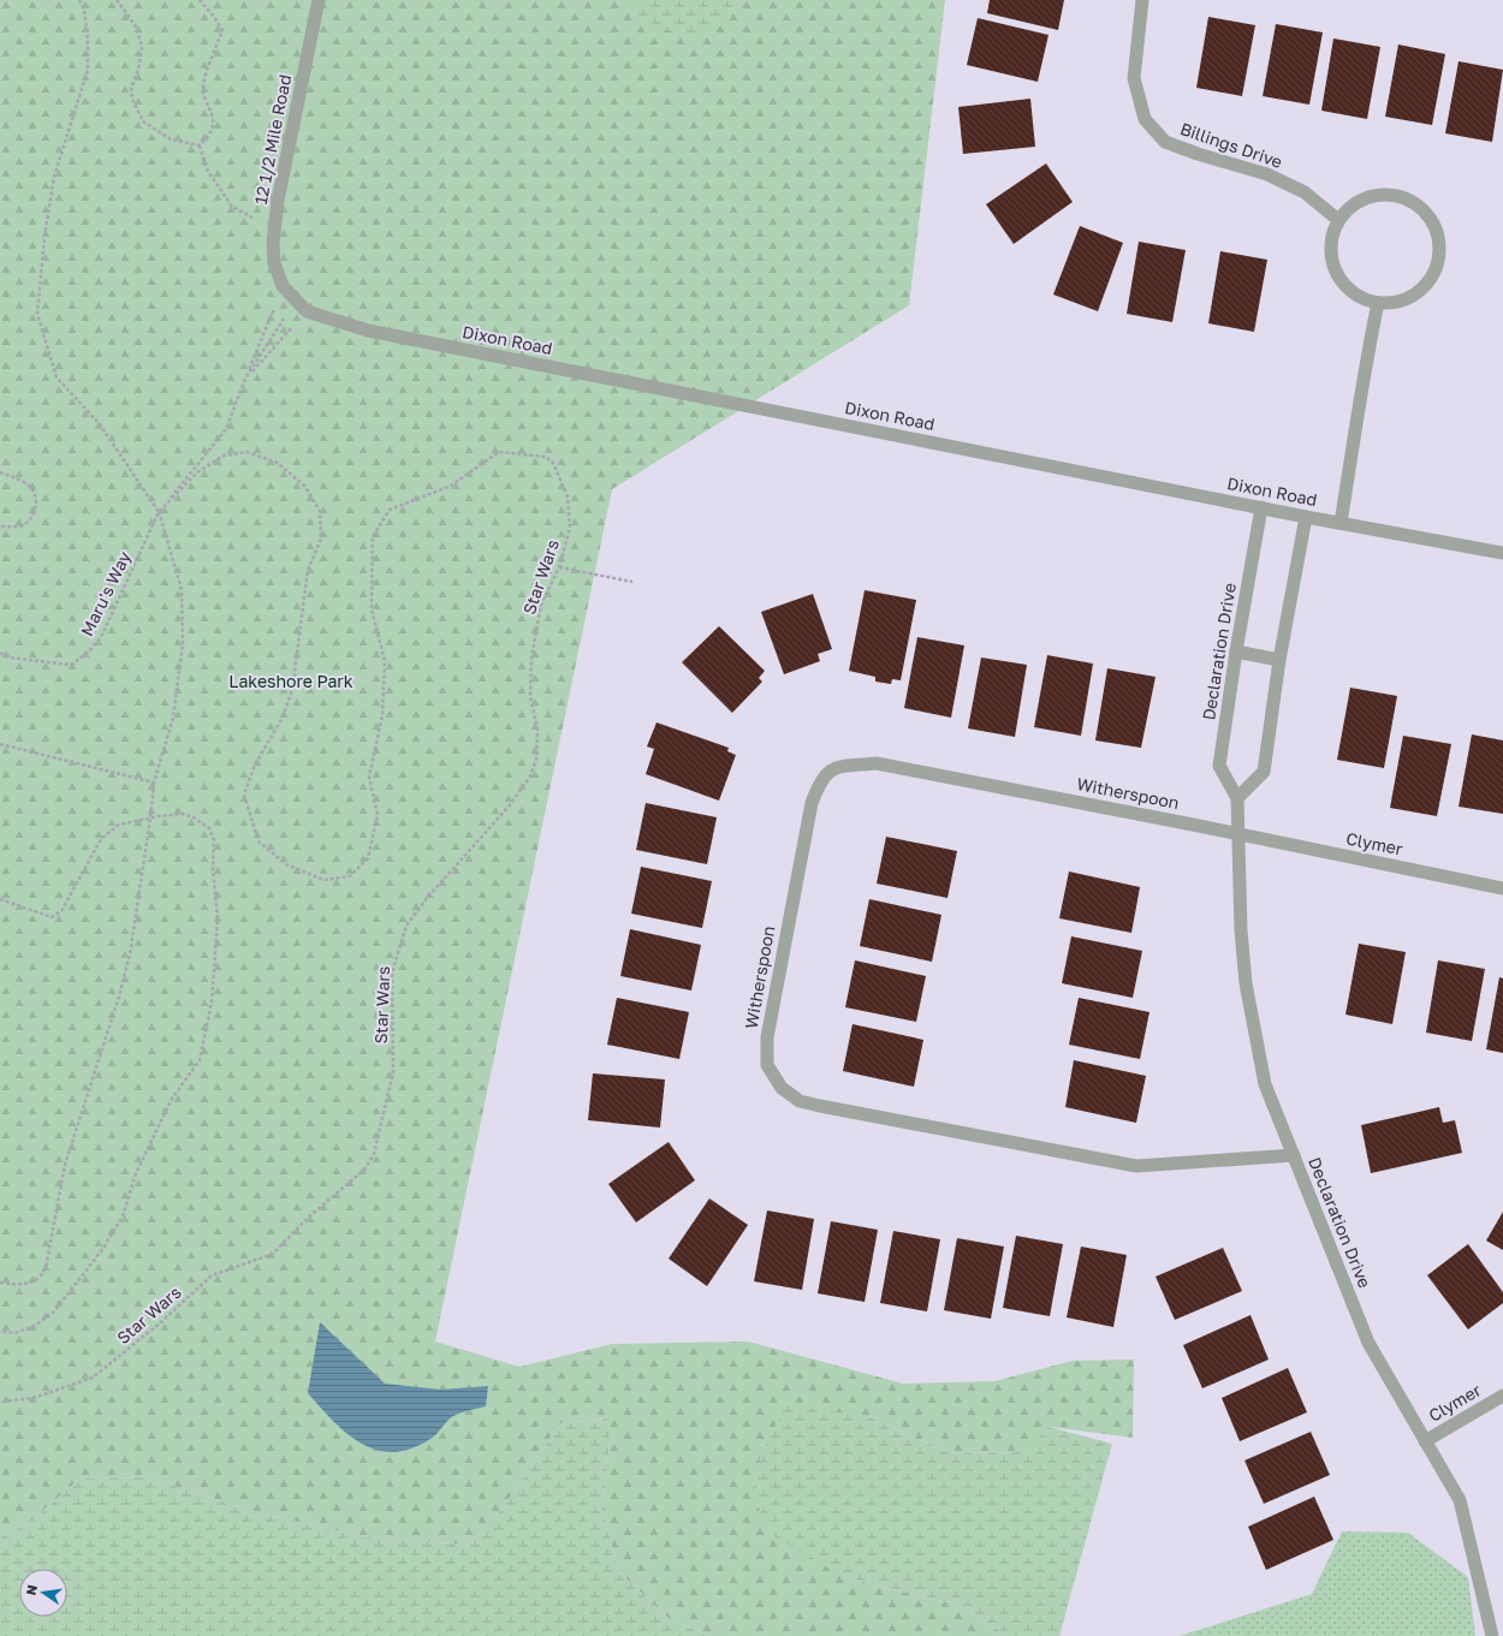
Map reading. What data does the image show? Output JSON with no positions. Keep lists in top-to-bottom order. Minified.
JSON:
{"streets":{"street":["12 1/2 Mile Road","Billings Drive","Dixon Road","Declaration Drive","Witherspoon","Clymer"],"path":["Star Wars","Maru's Way"]},"crossings":[["12 1/2 Mile Road","Dixon Road"],["Dixon Road","Declaration Drive"],["Star Wars","Maru's Way"],["Declaration Drive","Witherspoon"],["Declaration Drive","Clymer"],["Witherspoon","Clymer"]],"parks":["Lakeshore Park"],"north":"left"}
